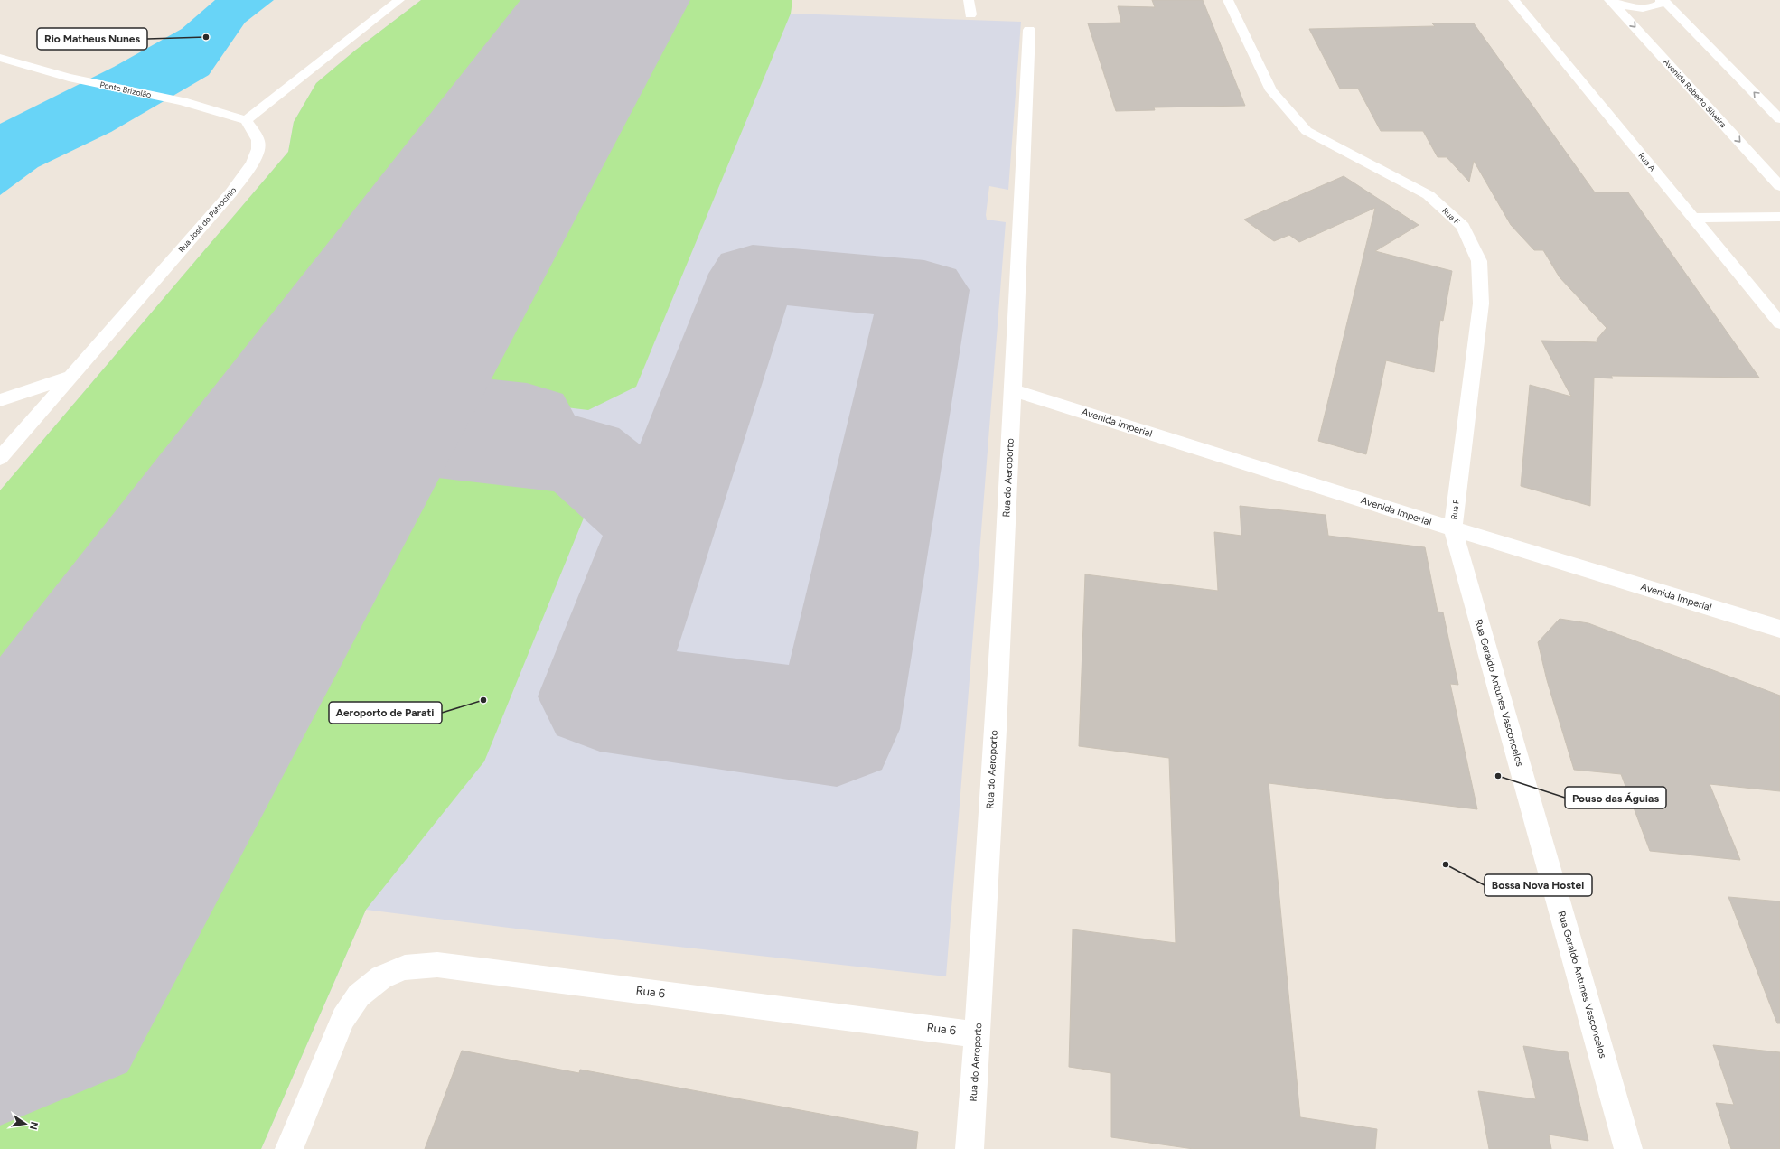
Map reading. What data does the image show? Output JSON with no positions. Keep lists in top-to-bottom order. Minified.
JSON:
{"streets":{"street":["Ponte Brizolão","Avenida Roberto Silveira","Rua A","Rua F","Rua José do Patrocínio","Avenida Imperial","Rua do Aeroporto","Rua Geraldo Antunes Vasconcelos","Rua 6"]},"crossings":[["Ponte Brizolão","Rua José do Patrocínio"],["Rua F","Avenida Imperial"],["Rua F","Rua Geraldo Antunes Vasconcelos"],["Avenida Imperial","Rua do Aeroporto"],["Avenida Imperial","Rua Geraldo Antunes Vasconcelos"],["Rua do Aeroporto","Rua 6"]],"places":["Rio Matheus Nunes","Aeroporto de Parati","Pouso das Águias","Bossa Nova Hostel"],"north":"right"}
